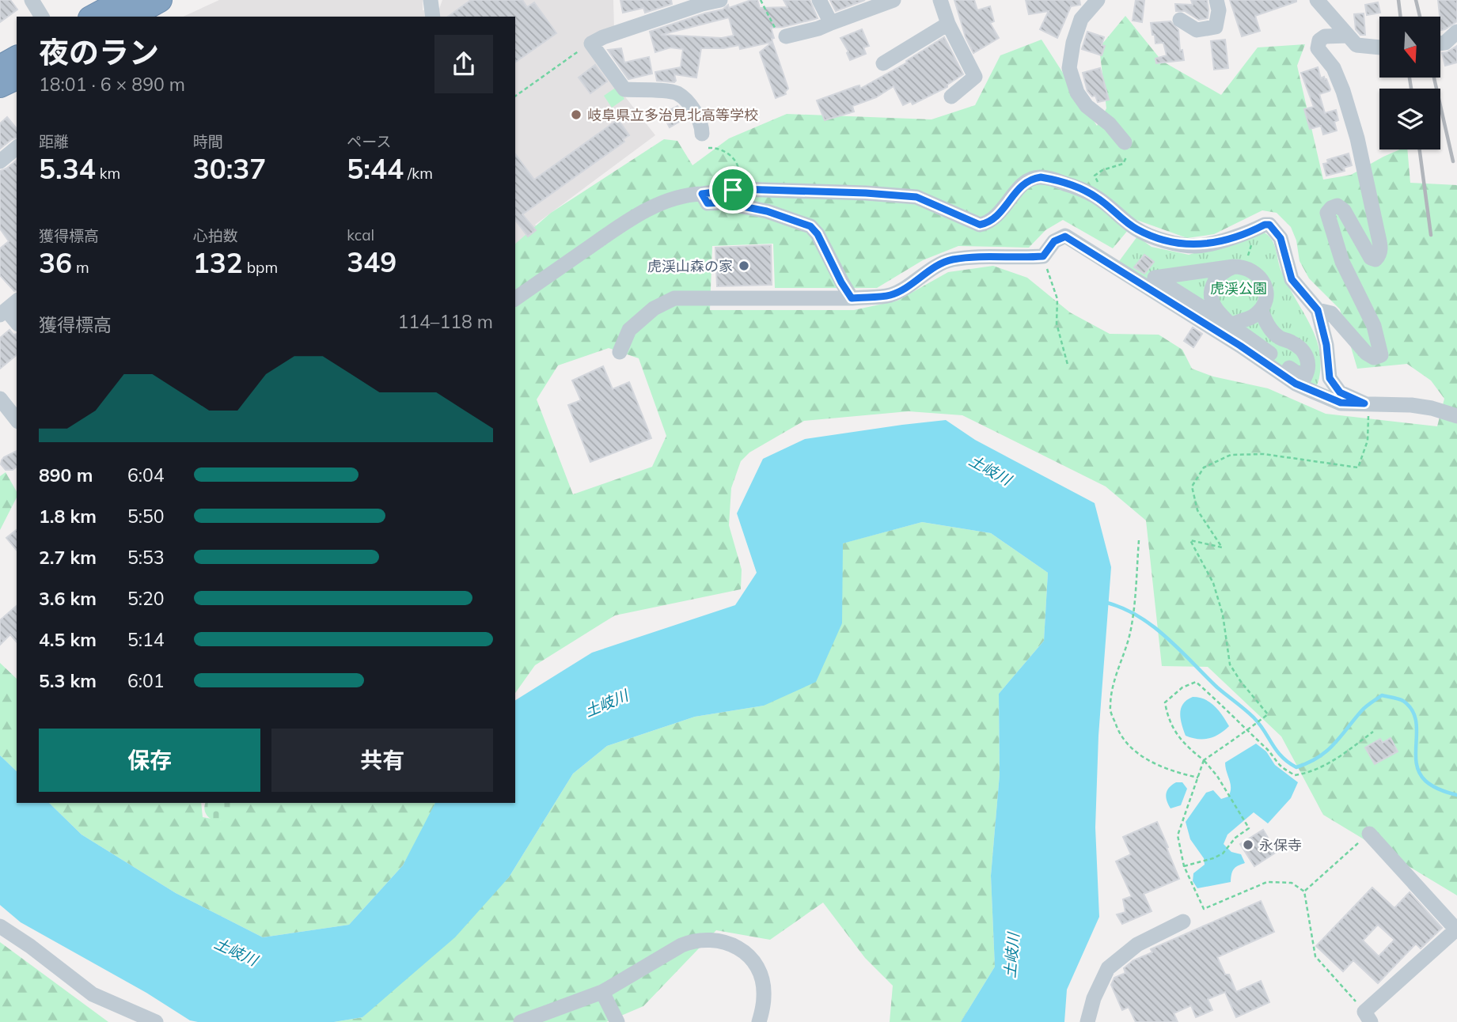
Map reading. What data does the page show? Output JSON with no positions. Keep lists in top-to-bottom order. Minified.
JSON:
{"water":["土岐川"],"parks":["虎渓公園"],"places":["岐阜県立多治見北高等学校","虎渓山森の家","永保寺"],"north":"bottom","page":{"heading":["夜のラン","18:01 · 6 × 890 m"],"stats":[["距離","5.34 km"],["時間","30:37"],["ペース","5:44 /km"],["獲得標高","36 m"],["心拍数","132 bpm"],["kcal","349"]],"chart":["獲得標高","114–118 m"],"list":[{"name":"890 m","note":"6:04"},{"name":"1.8 km","note":"5:50"},{"name":"2.7 km","note":"5:53"},{"name":"3.6 km","note":"5:20"},{"name":"4.5 km","note":"5:14"},{"name":"5.3 km","note":"6:01"}],"buttons":["保存","共有"]}}
